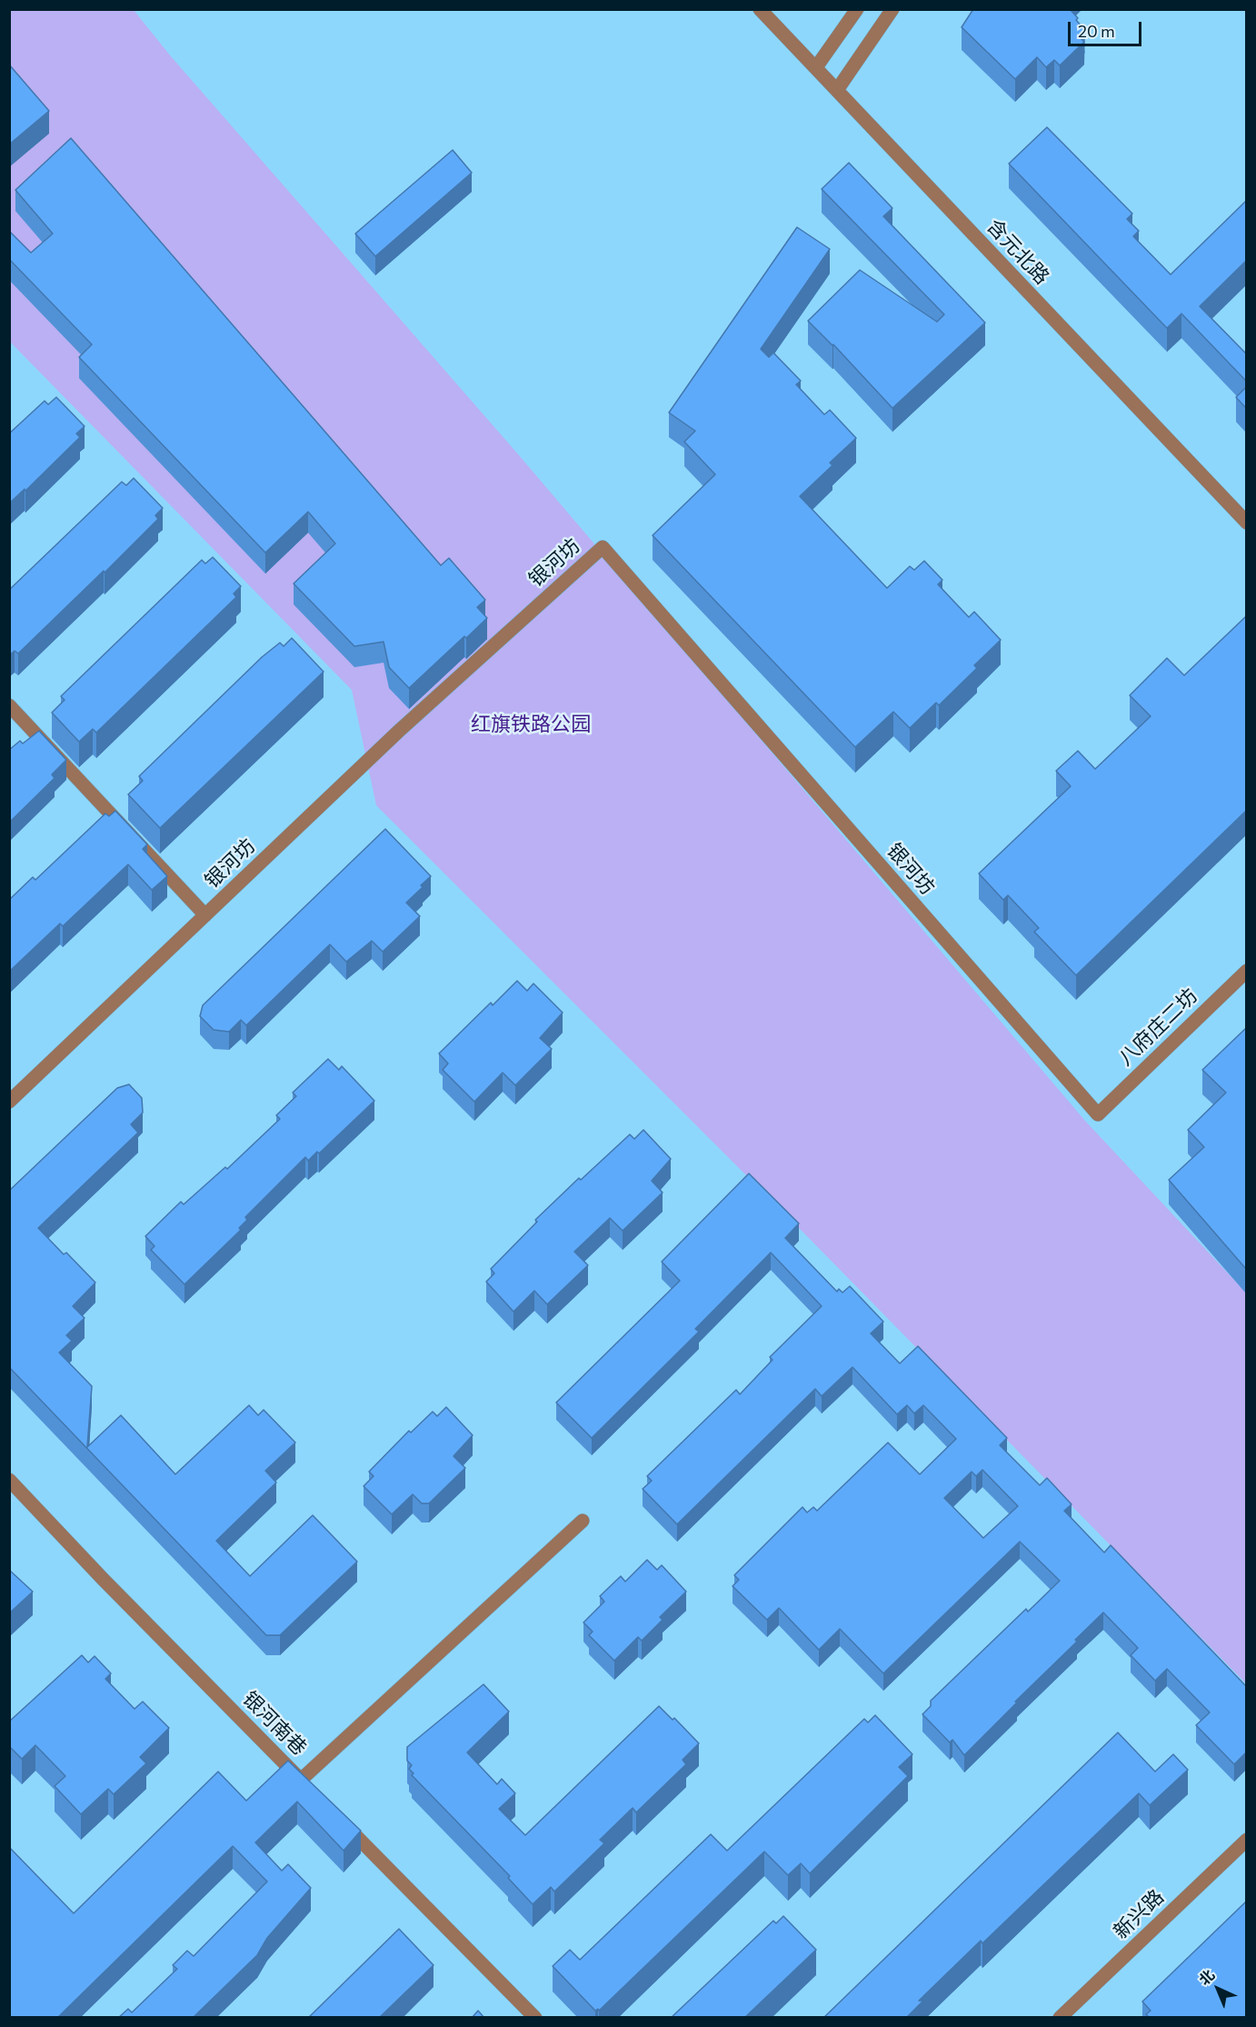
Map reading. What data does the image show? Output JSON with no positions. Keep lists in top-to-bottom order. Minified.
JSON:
{"streets":{"street":["含元北路","银河坊","八府庄二坊","银河南巷","新兴路"]},"crossings":[["银河坊","八府庄二坊"]],"parks":["红旗铁路公园"],"scale_bar":"20 m","north":"top left"}
